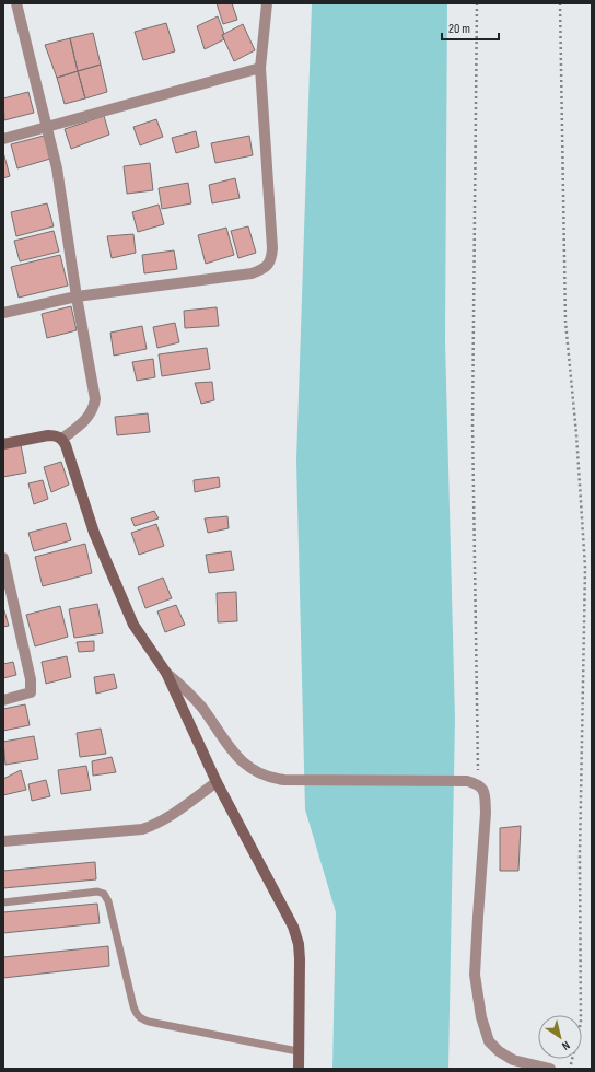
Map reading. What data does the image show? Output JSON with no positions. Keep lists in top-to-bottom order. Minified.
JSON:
{"scale_bar":"20 m","north":"bottom right"}
